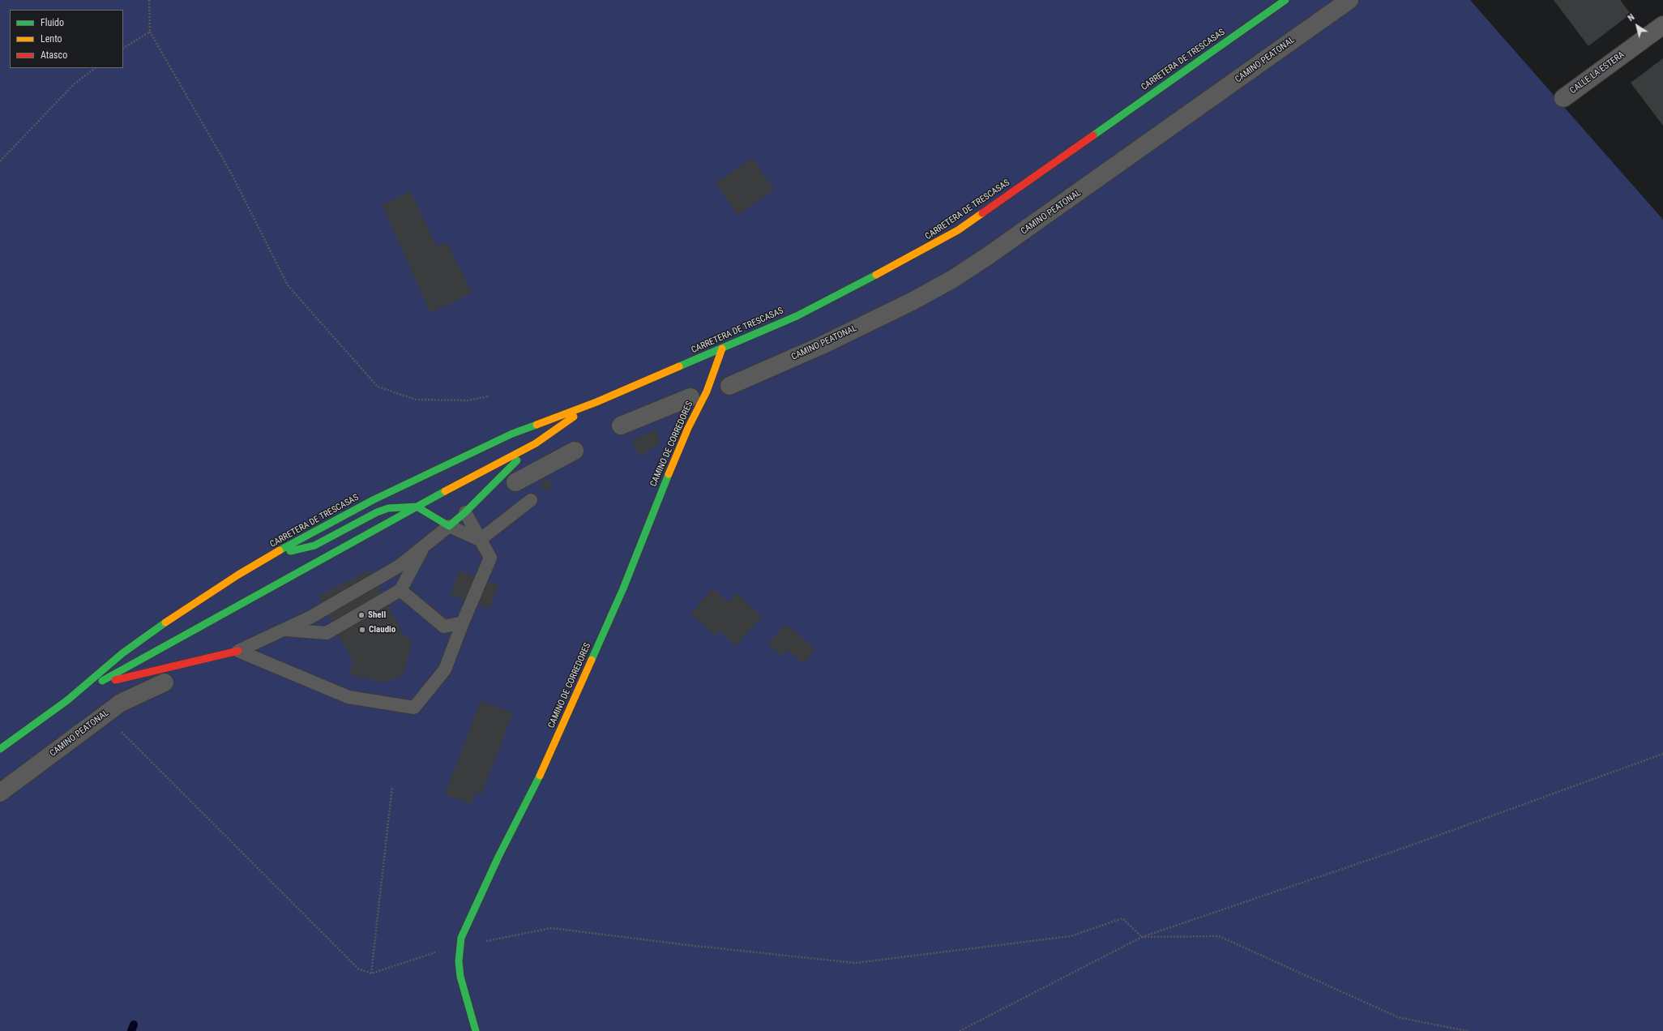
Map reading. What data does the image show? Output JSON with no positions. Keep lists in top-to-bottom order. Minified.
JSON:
{"streets":{"street":["CARRETERA DE TRESCASAS","CAMINO PEATONAL","CALLE LA ESTERA","CAMINO DE CORREDORES"]},"crossings":[["CARRETERA DE TRESCASAS","CAMINO DE CORREDORES"]],"places":["Shell","Claudio"],"legend":["Fluido","Lento","Atasco"],"north":"top left"}
